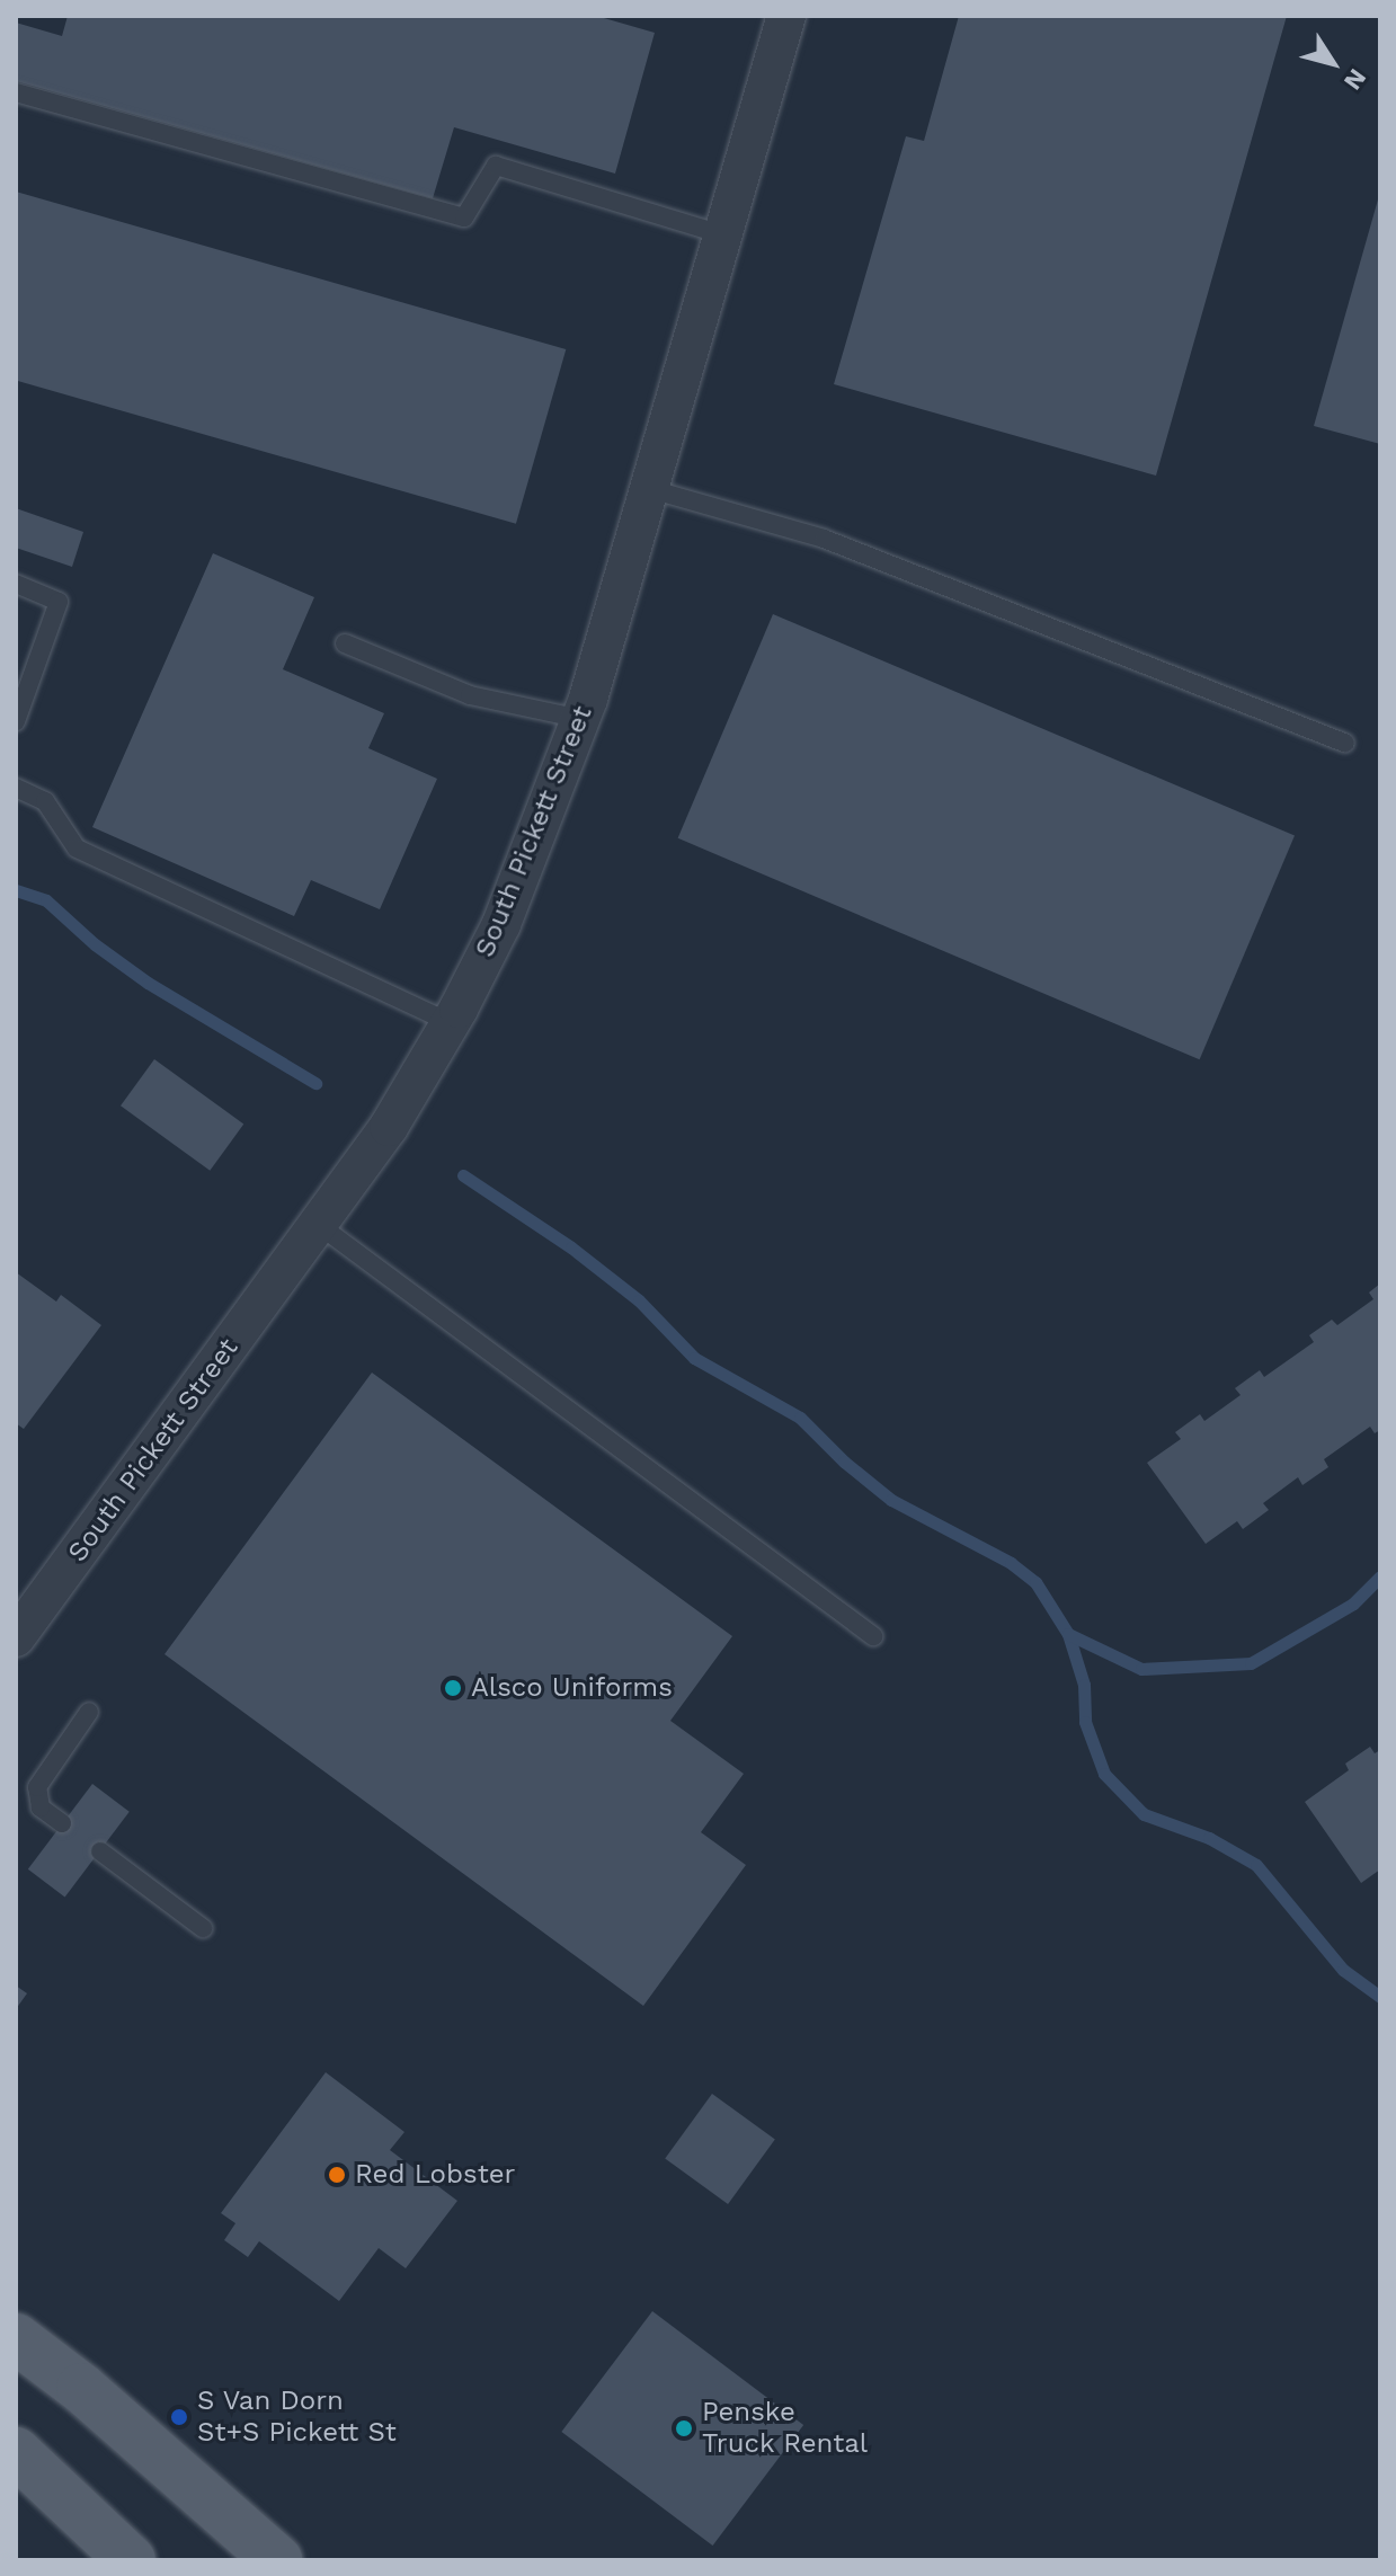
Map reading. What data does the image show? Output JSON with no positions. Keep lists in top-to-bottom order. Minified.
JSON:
{"streets":{"street":["South Pickett Street"]},"places":["Alsco Uniforms","Red Lobster","S Van Dorn St+S Pickett St","Penske Truck Rental"],"north":"bottom right"}
